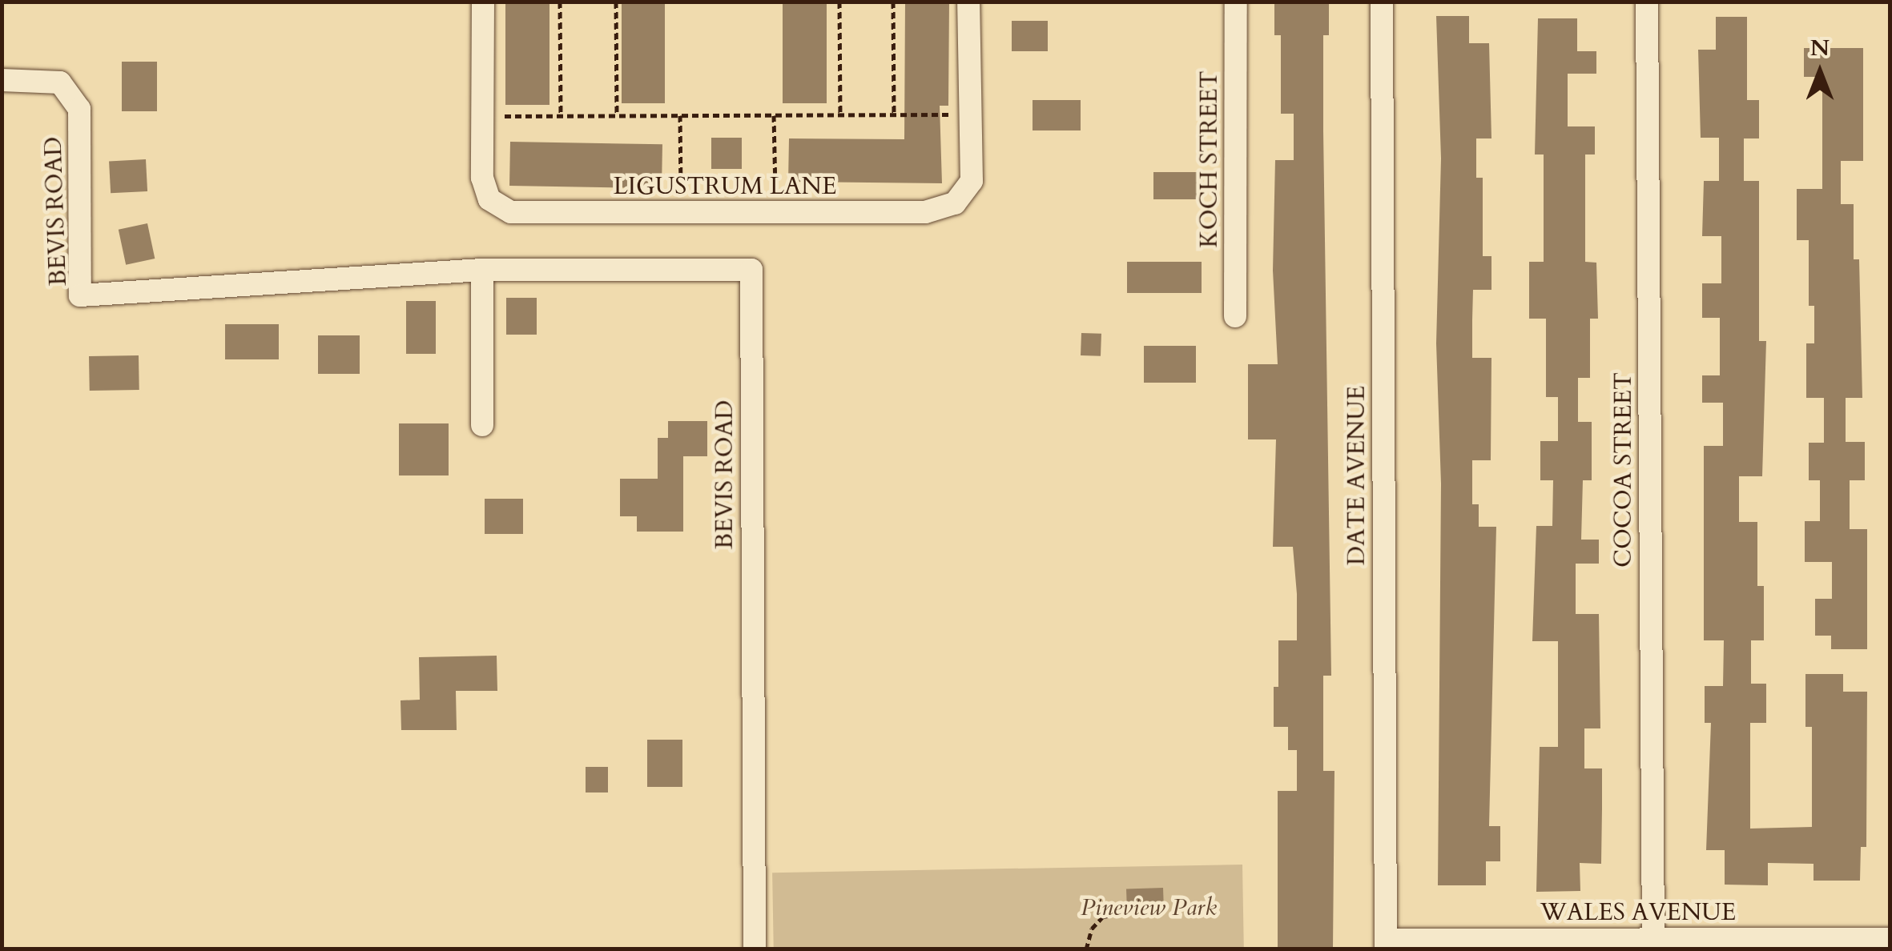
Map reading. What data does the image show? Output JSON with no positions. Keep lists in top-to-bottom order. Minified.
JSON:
{"streets":{"street":["KOCH STREET","LIGUSTRUM LANE","BEVIS ROAD","COCOA STREET","DATE AVENUE","WALES AVENUE"]},"crossings":[["COCOA STREET","WALES AVENUE"],["DATE AVENUE","WALES AVENUE"]],"parks":["Pineview Park"],"north":"top"}
